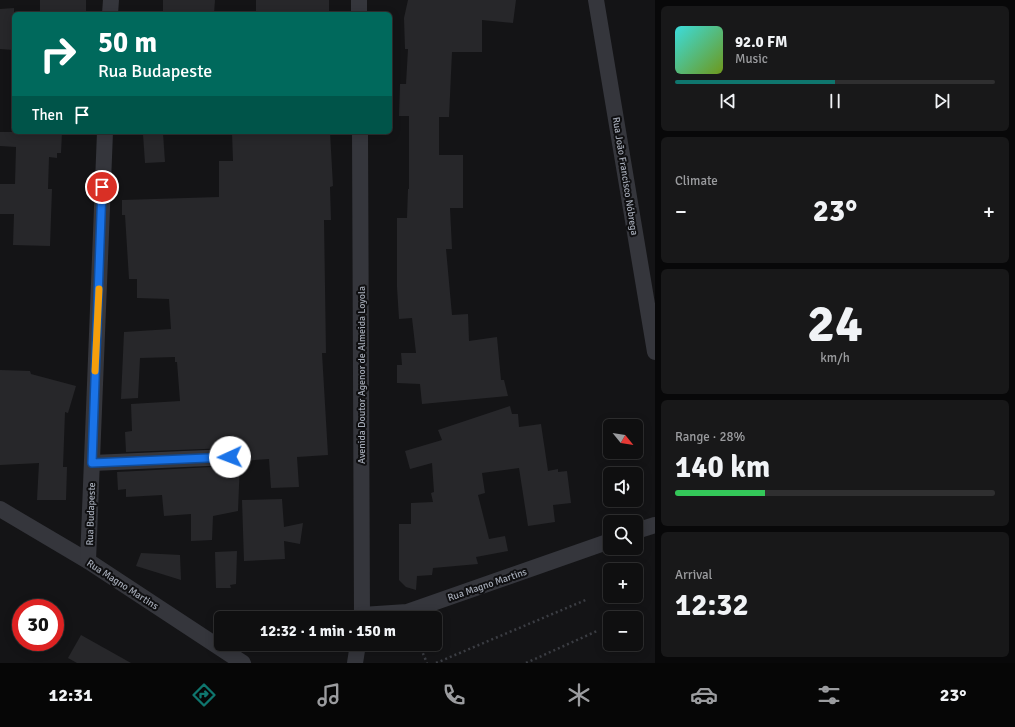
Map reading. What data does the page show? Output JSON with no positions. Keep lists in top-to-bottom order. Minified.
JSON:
{"streets":{"street":["Rua João Francisco Nóbrega","Avenida Doutor Agenor de Almeida Loyola","Rua Budapeste","Rua Magno Martins"]},"crossings":[["Rua Budapeste","Rua Magno Martins"]],"north":"bottom right","page":{"turn":["50 m","Rua Budapeste"],"song":["92.0 FM","Music"],"then":"Then","tile":["Climate",["24","km/h"],["Range · 28%","140 km"],["Arrival","12:32"]],"heat":["−","23°","+"],"map_buttons":["+","−"],"limit":"30","trip":"12:32 · 1 min · 150 m","tabs":["12:31","23°"]}}
